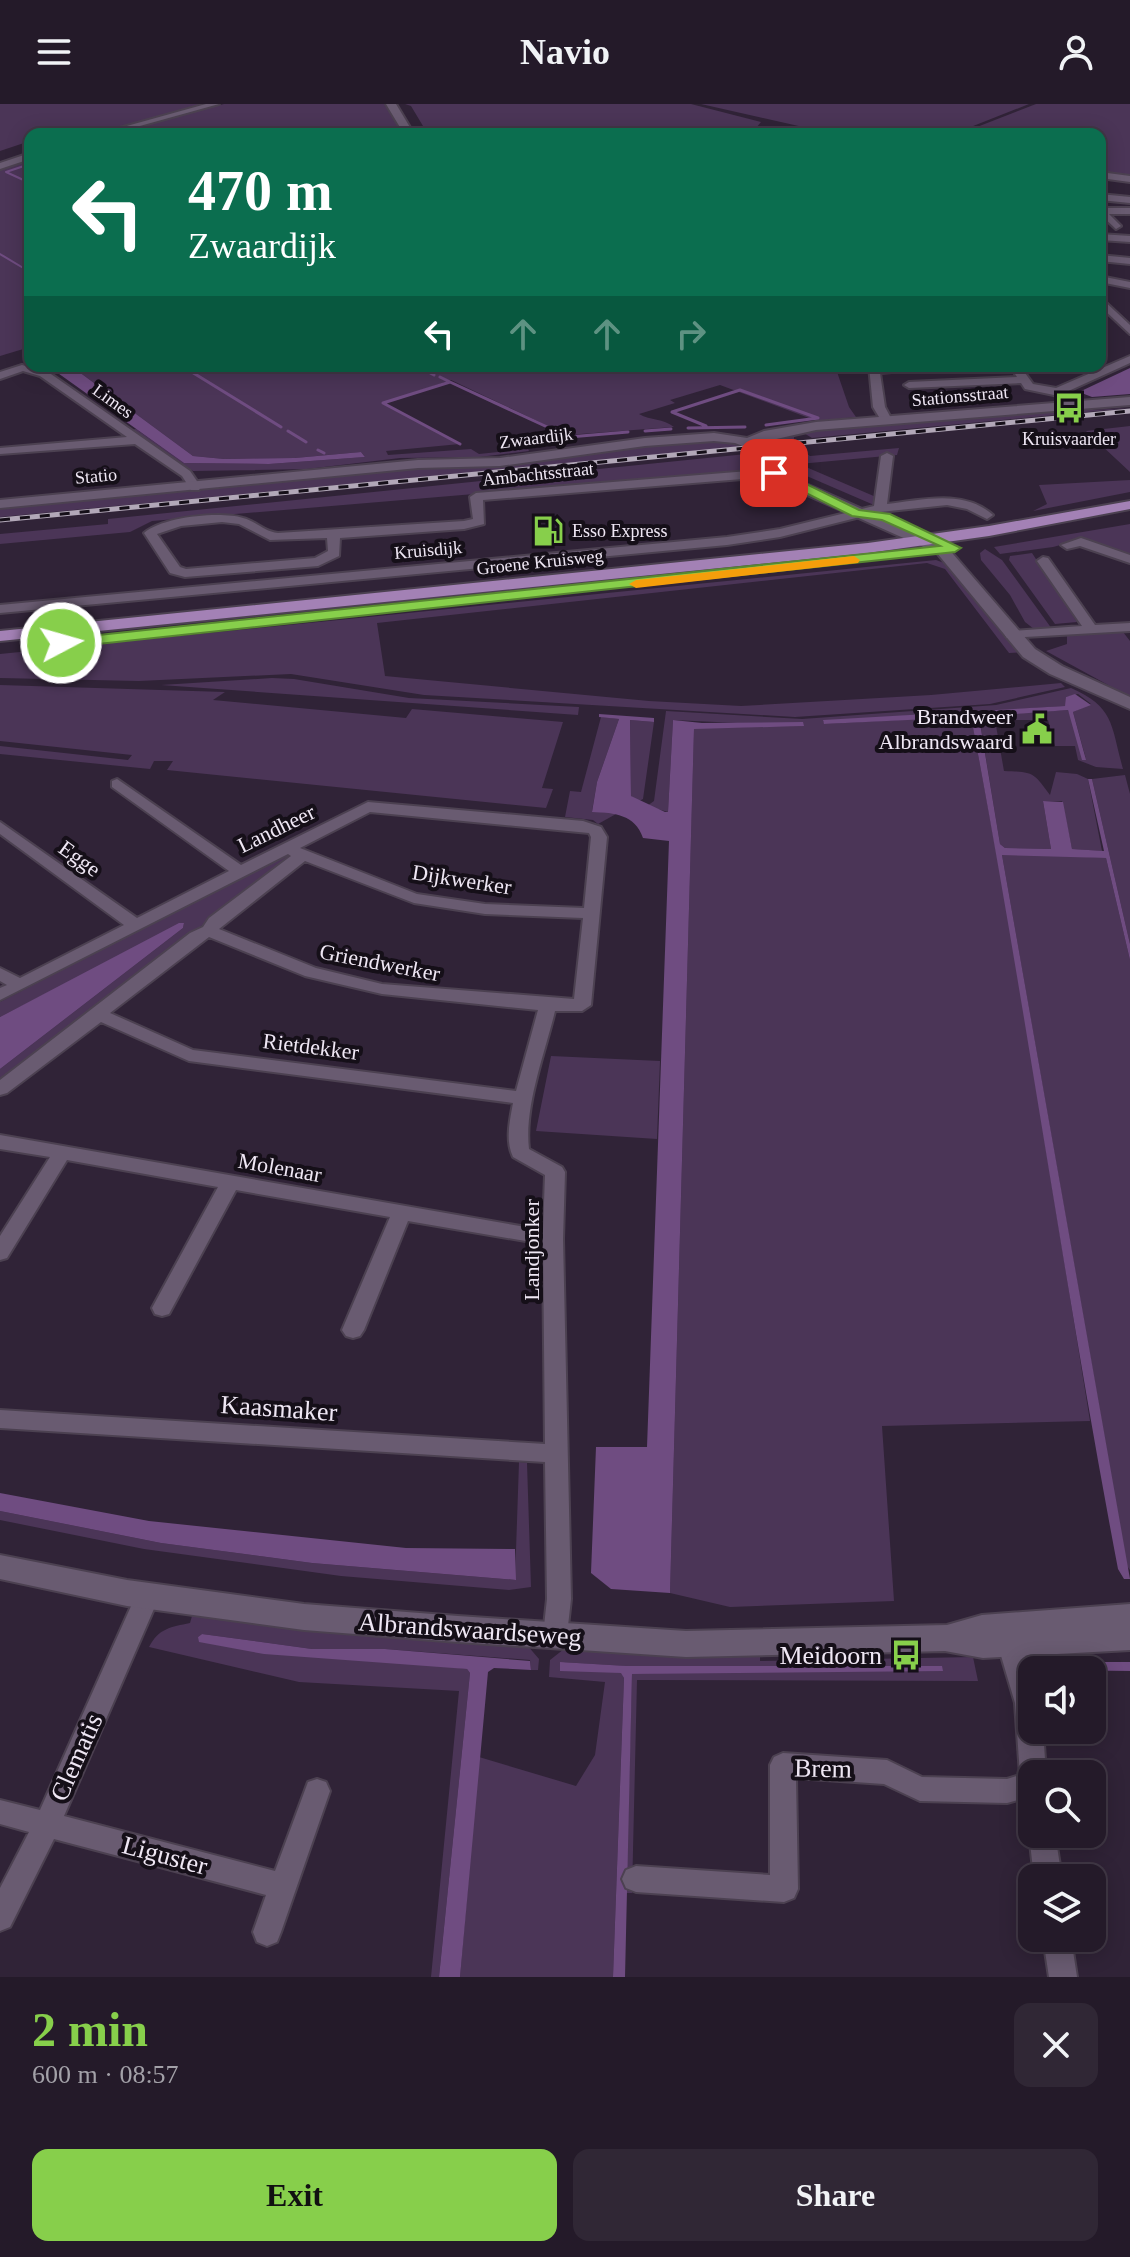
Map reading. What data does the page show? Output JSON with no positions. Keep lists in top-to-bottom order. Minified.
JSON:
{"streets":{"main road":["Groene Kruisweg"],"street":["Stationsstraat","Limes","Zwaardijk","Ambachtsstraat","Statio","Kruisdijk","Landheer","Egge","Dijkwerker","Griendwerker","Rietdekker","Molenaar","Landjonker","Kaasmaker","Albrandswaardseweg","Clematis","Brem","Liguster"]},"crossings":[["Stationsstraat","Zwaardijk"],["Limes","Zwaardijk"],["Limes","Statio"],["Zwaardijk","Statio"],["Landheer","Egge"],["Landheer","Dijkwerker"],["Landheer","Griendwerker"],["Landheer","Rietdekker"],["Griendwerker","Landjonker"],["Rietdekker","Landjonker"],["Molenaar","Landjonker"],["Landjonker","Kaasmaker"],["Landjonker","Albrandswaardseweg"],["Albrandswaardseweg","Clematis"],["Clematis","Liguster"]],"places":{"bus stop":["Kruisvaarder","Meidoorn"],"fuel station":["Esso Express"],"public building":["Brandweer Albrandswaard"]},"page":{"header":"Navio","turn":["470 m","Zwaardijk"],"heading":["2 min","600 m · 08:57"],"buttons":["Exit","Share"]}}
